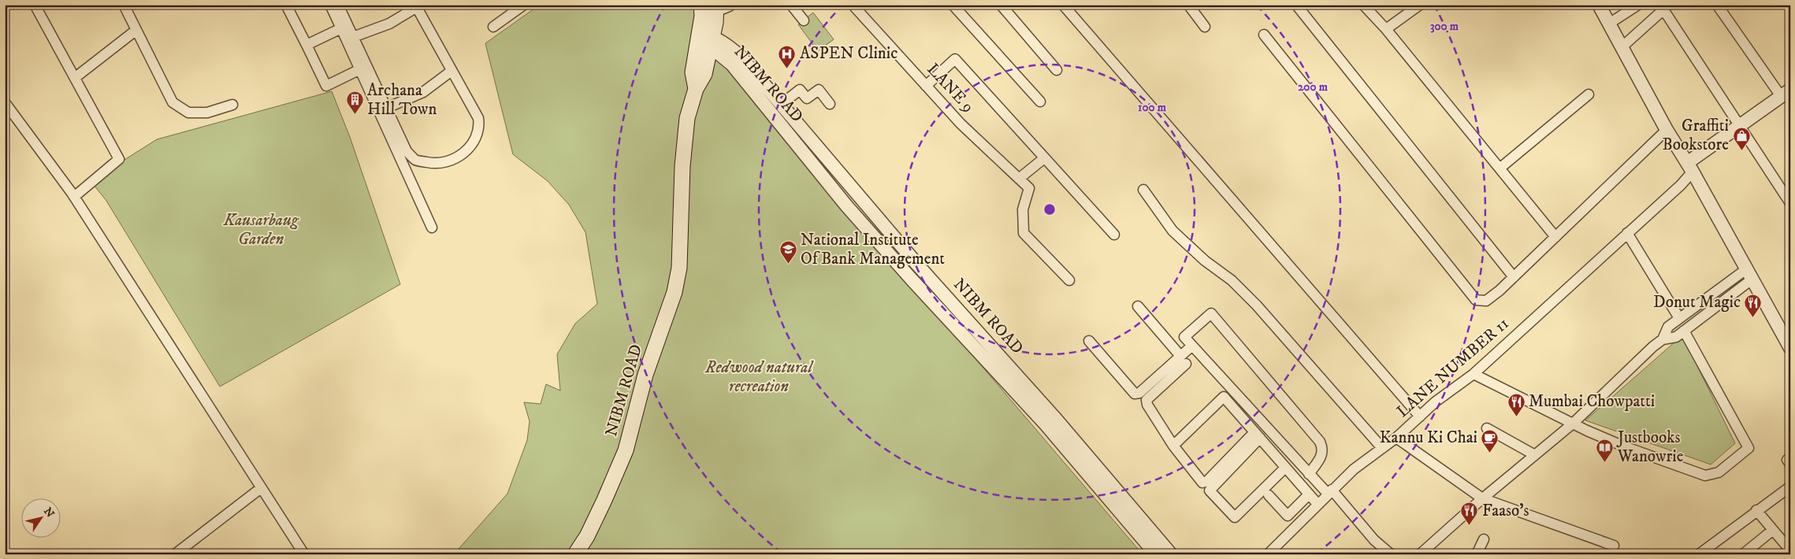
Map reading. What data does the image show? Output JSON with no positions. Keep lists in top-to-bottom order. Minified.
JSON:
{"streets":{"main road":["NIBM ROAD"],"street":["LANE 9","LANE NUMBER 11"]},"parks":["Kausarbaug Garden","Redwood natural recreation"],"places":{"hospital":["ASPEN Clinic"],"building":["Archana Hill Town"],"shop":["Graffiti Bookstore"],"school or university":["National Institute Of Bank Management"],"restaurant":["Donut Magic","Mumbai Chowpatti","Faaso's"],"cafe":["Kannu Ki Chai"],"library":["Justbooks Wanowrie"]},"north":"top right","rings":["300 m","200 m","100 m"]}
